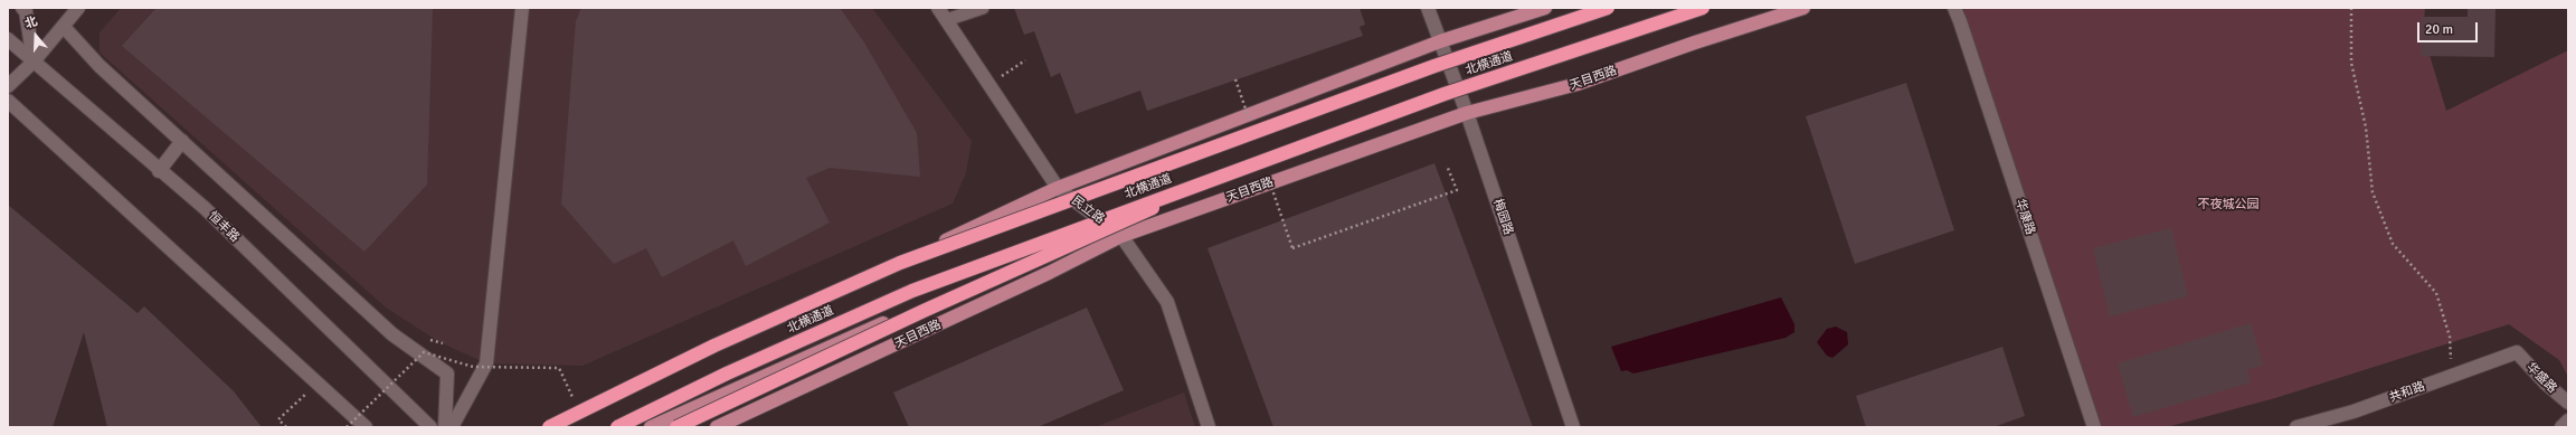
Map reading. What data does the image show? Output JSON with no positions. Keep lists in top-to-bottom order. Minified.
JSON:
{"streets":{"highway":["北横通道"],"main road":["天目西路"],"street":["民立路","梅园路","华康路","恒丰路","华盛路","共和路"]},"crossings":[["天目西路","民立路"],["天目西路","梅园路"],["华盛路","共和路"]],"parks":["不夜城公园"],"scale_bar":"20 m","north":"top"}
